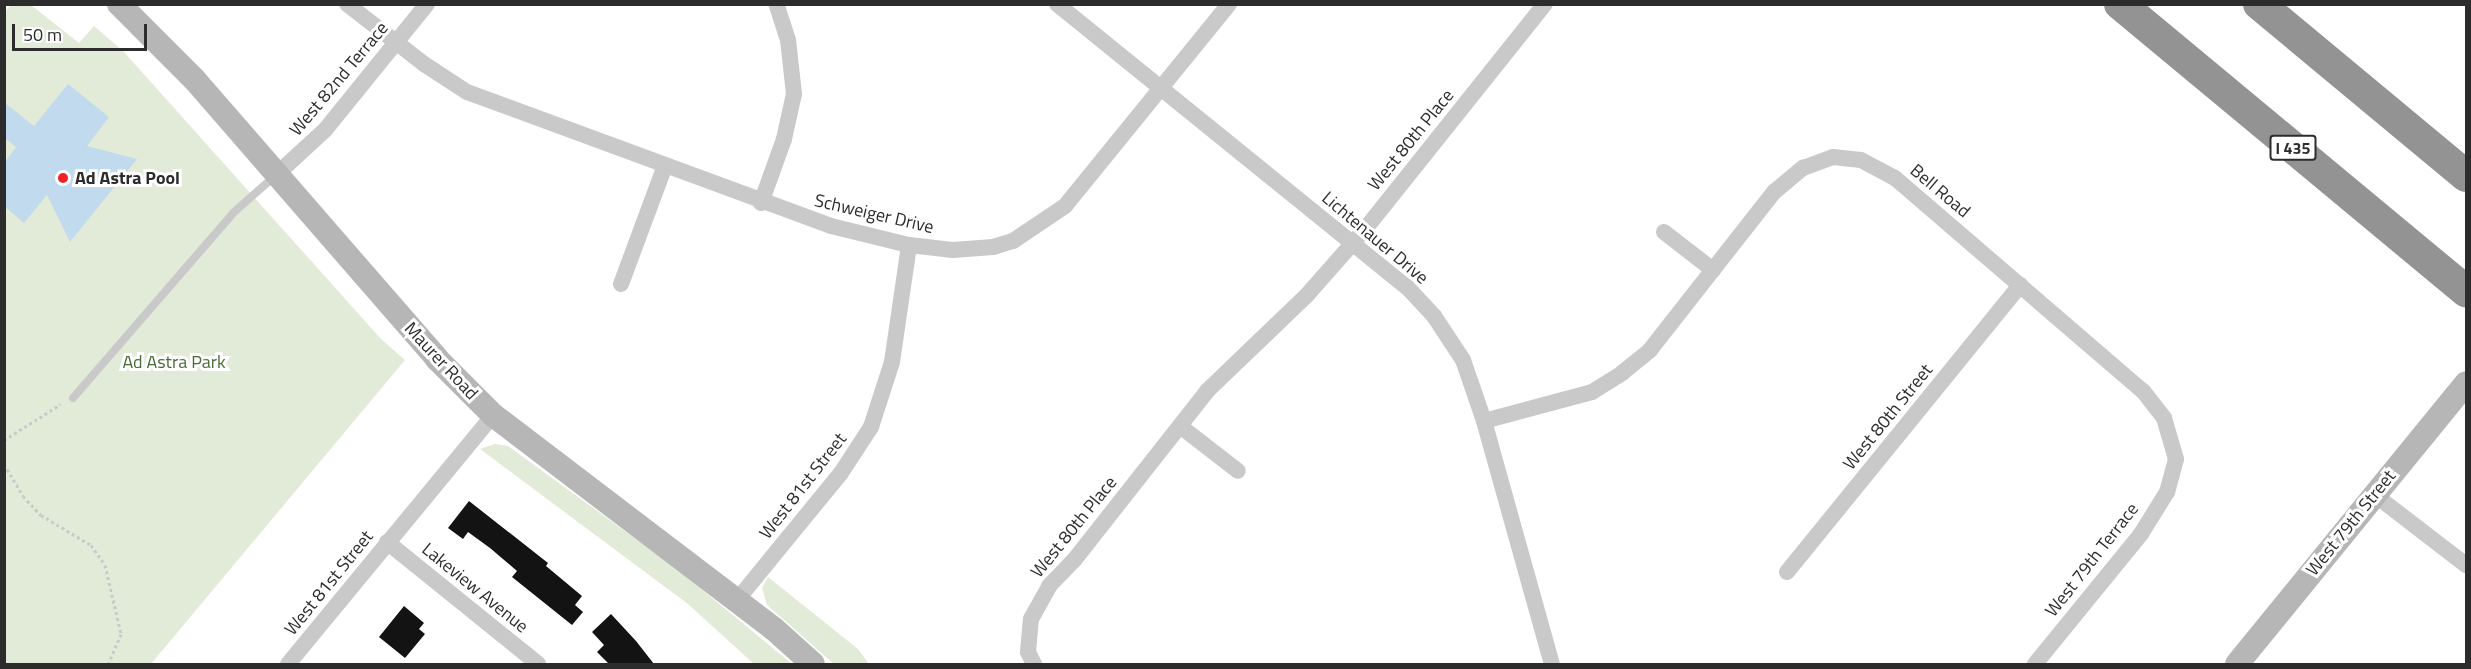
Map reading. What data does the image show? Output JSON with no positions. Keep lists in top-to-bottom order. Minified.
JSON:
{"streets":{"highway":["I 435"],"street":["West 82nd Terrace","West 80th Place","Bell Road","Schweiger Drive","Lichtenauer Drive","Maurer Road","West 80th Street","West 81st Street","West 79th Street","West 79th Terrace","Lakeview Avenue"]},"crossings":[["West 82nd Terrace","Schweiger Drive"],["West 82nd Terrace","Maurer Road"],["West 80th Place","Lichtenauer Drive"],["Bell Road","Lichtenauer Drive"],["Bell Road","West 80th Street"],["Bell Road","West 79th Terrace"],["Schweiger Drive","Lichtenauer Drive"],["Schweiger Drive","West 81st Street"],["Maurer Road","West 81st Street"],["West 81st Street","Lakeview Avenue"]],"parks":["Ad Astra Park"],"places":["Ad Astra Pool"],"scale_bar":"50 m"}
